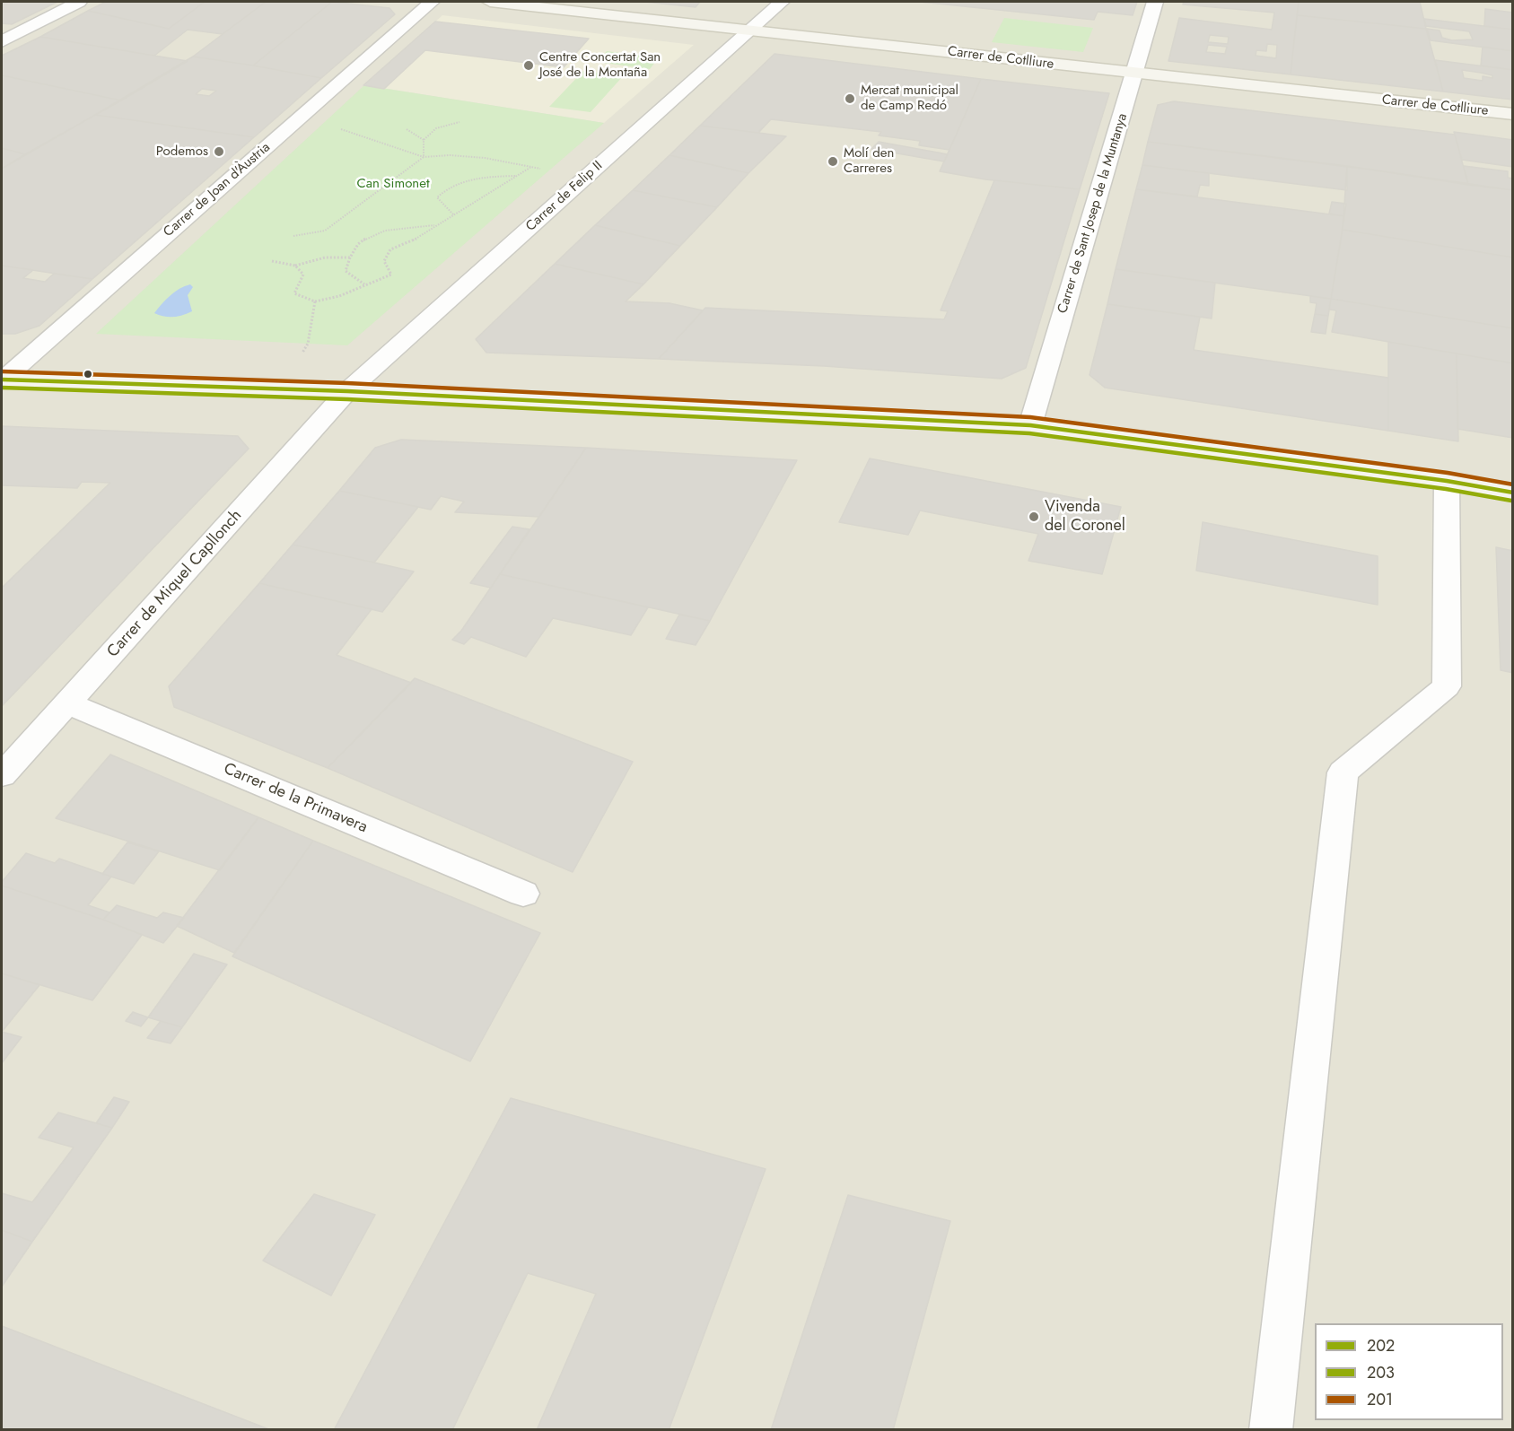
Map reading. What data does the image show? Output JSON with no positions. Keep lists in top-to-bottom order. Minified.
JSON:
{"streets":{"main road":["Carrer de Cotlliure"],"street":["Carrer de Joan d'Àustria","Carrer de Felip II","Carrer de Sant Josep de la Muntanya","Carrer de Miquel Capllonch","Carrer de la Primavera"]},"crossings":[["Carrer de Cotlliure","Carrer de Felip II"],["Carrer de Cotlliure","Carrer de Sant Josep de la Muntanya"],["Carrer de Felip II","Carrer de Miquel Capllonch"],["Carrer de Miquel Capllonch","Carrer de la Primavera"]],"parks":["Can Simonet"],"places":["Centre Concertat San José de la Montaña","Mercat municipal de Camp Redó","Podemos","Molí den Carreres","Vivenda del Coronel"],"lines":["transit line 201","transit line 202","transit line 203"],"legend":["202","203","201"]}
